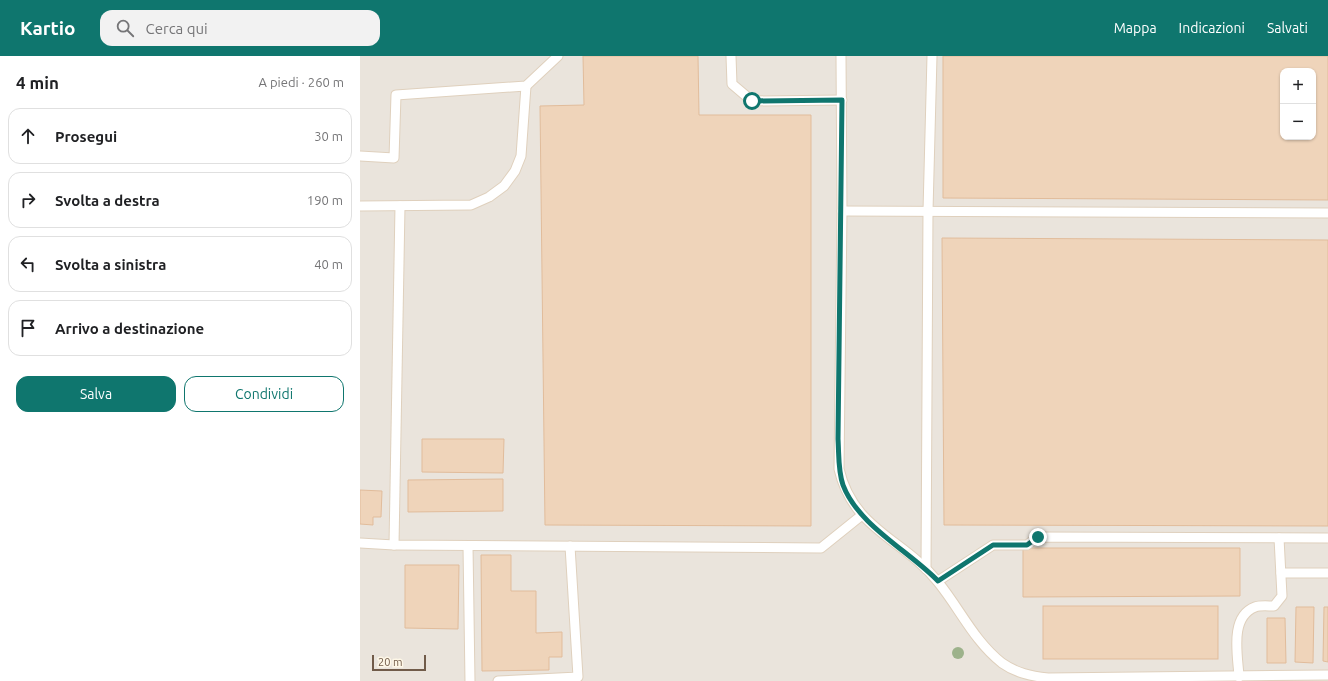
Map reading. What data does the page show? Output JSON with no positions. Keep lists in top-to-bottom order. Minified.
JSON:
{"scale_bar":"20 m","page":{"header":"Kartio","search":"Cerca qui","nav":["Mappa","Indicazioni","Salvati"],"heading":["4 min","A piedi · 260 m"],"map_buttons":["+","−"],"list":[["Prosegui","30 m"],["Svolta a destra","190 m"],["Svolta a sinistra","40 m"],"Arrivo a destinazione"],"buttons":["Salva","Condividi"],"scale":"20 m"}}
